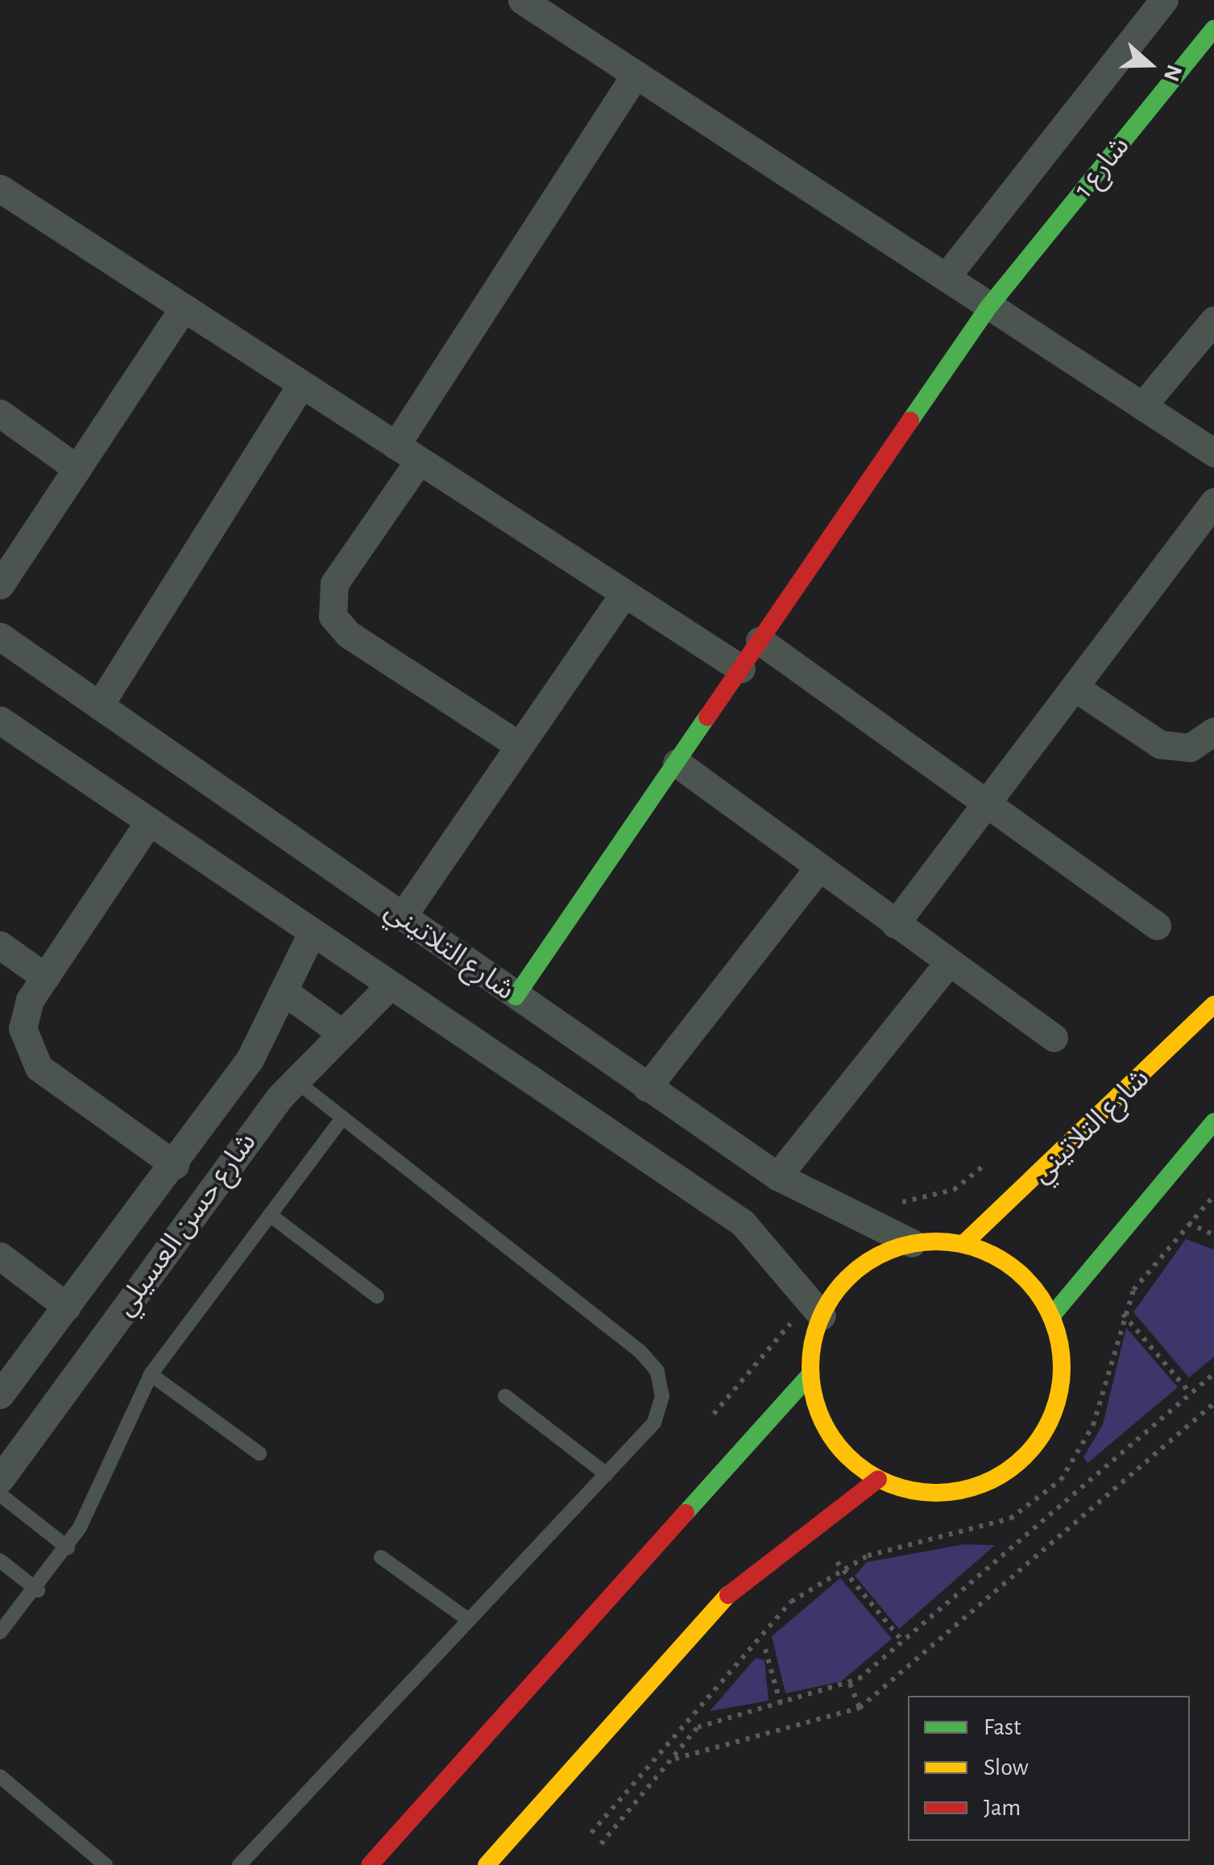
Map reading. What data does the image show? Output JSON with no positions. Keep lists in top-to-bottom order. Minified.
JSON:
{"streets":{"main road":["شارع 1","شارع التلاتيني"],"street":["شارع حسن العسيلي"]},"crossings":[["شارع 1","شارع التلاتيني"]],"legend":["Fast","Slow","Jam"],"north":"right"}
